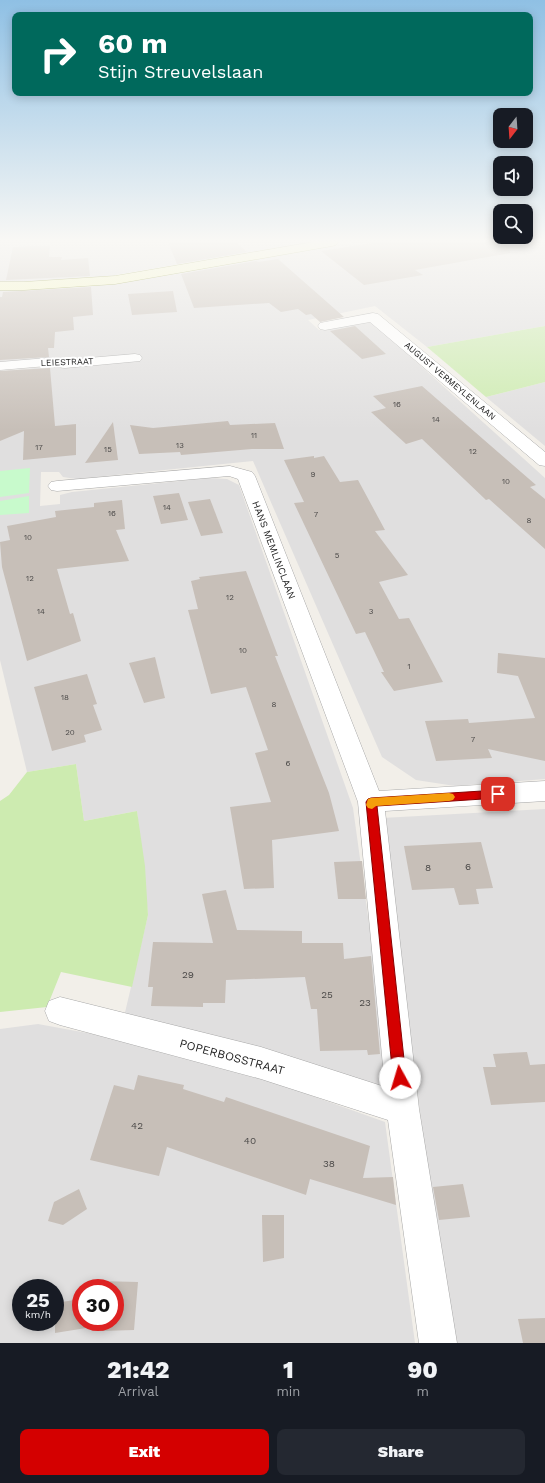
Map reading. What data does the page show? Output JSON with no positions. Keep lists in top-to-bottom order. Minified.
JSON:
{"streets":{"street":["LEIESTRAAT","AUGUST VERMEYLENLAAN","HANS MEMLINCLAAN","POPERBOSSTRAAT"]},"house_numbers":["16","14","11","13","17","15","12","9","10","14","16","7","8","10","5","12","12","14","3","10","1","18","8","20","7","6","6","8","29","25","23","42","40","38"],"north":"bottom","page":{"turn":["60 m","Stijn Streuvelslaan"],"speed":"25 km/h","limit":"30","eta":["21:42","Arrival","1","min","90","m"],"buttons":["Exit","Share"]}}
